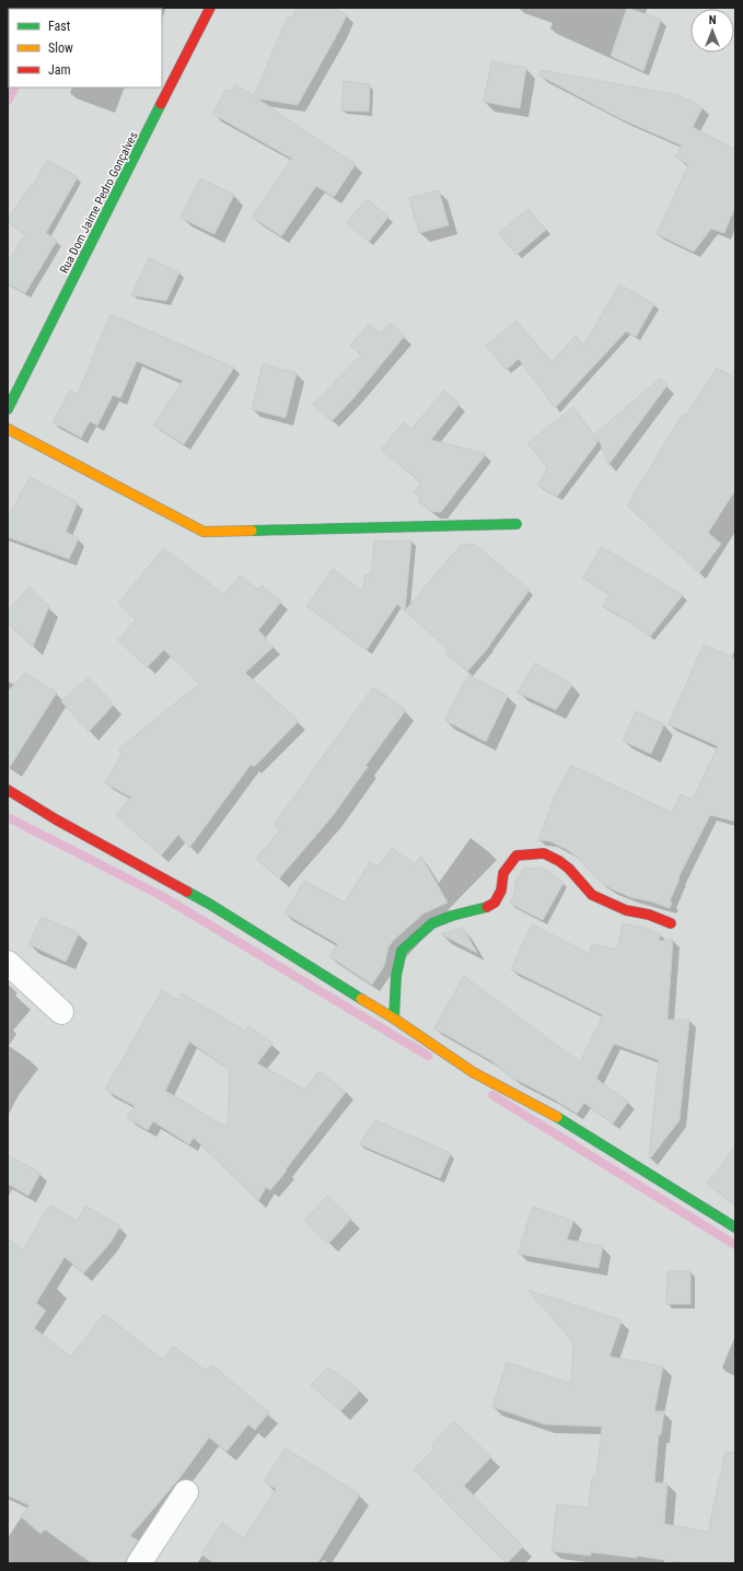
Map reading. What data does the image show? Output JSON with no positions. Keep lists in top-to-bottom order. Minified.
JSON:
{"streets":{"street":["Rua Dom Jaime Pedro Gonçalves"]},"legend":["Fast","Slow","Jam"],"north":"top"}
